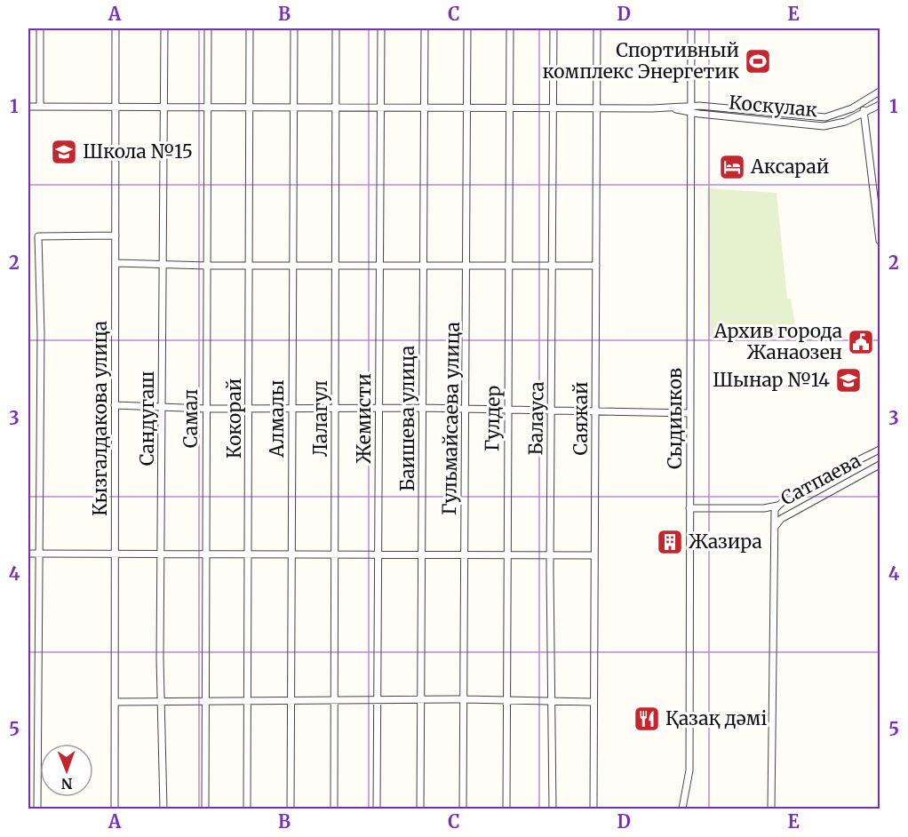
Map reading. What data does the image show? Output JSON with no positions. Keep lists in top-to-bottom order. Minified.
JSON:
{"streets":{"street":["Коскулак","Кызгалдакова улица","Сандугаш","Самал","Кокорай","Алмалы","Лалагул","Жемисти","Баишева улица","Гульмайсаева улица","Гулдер","Балауса","Саяжай","Сыдиыков","Сатпаева"]},"crossings":[["Коскулак","Сыдиыков"]],"places":{"sports":["Спортивный комплекс Энергетик"],"school or university":["Школа №15","Шынар №14"],"hotel":["Аксарай"],"public building":["Архив города Жанаозен"],"building":["Жазира"],"restaurant":["Қазақ дәмі"]},"north":"bottom","grid":{"columns":["A","B","C","D","E"],"rows":["1","2","3","4","5"]}}
